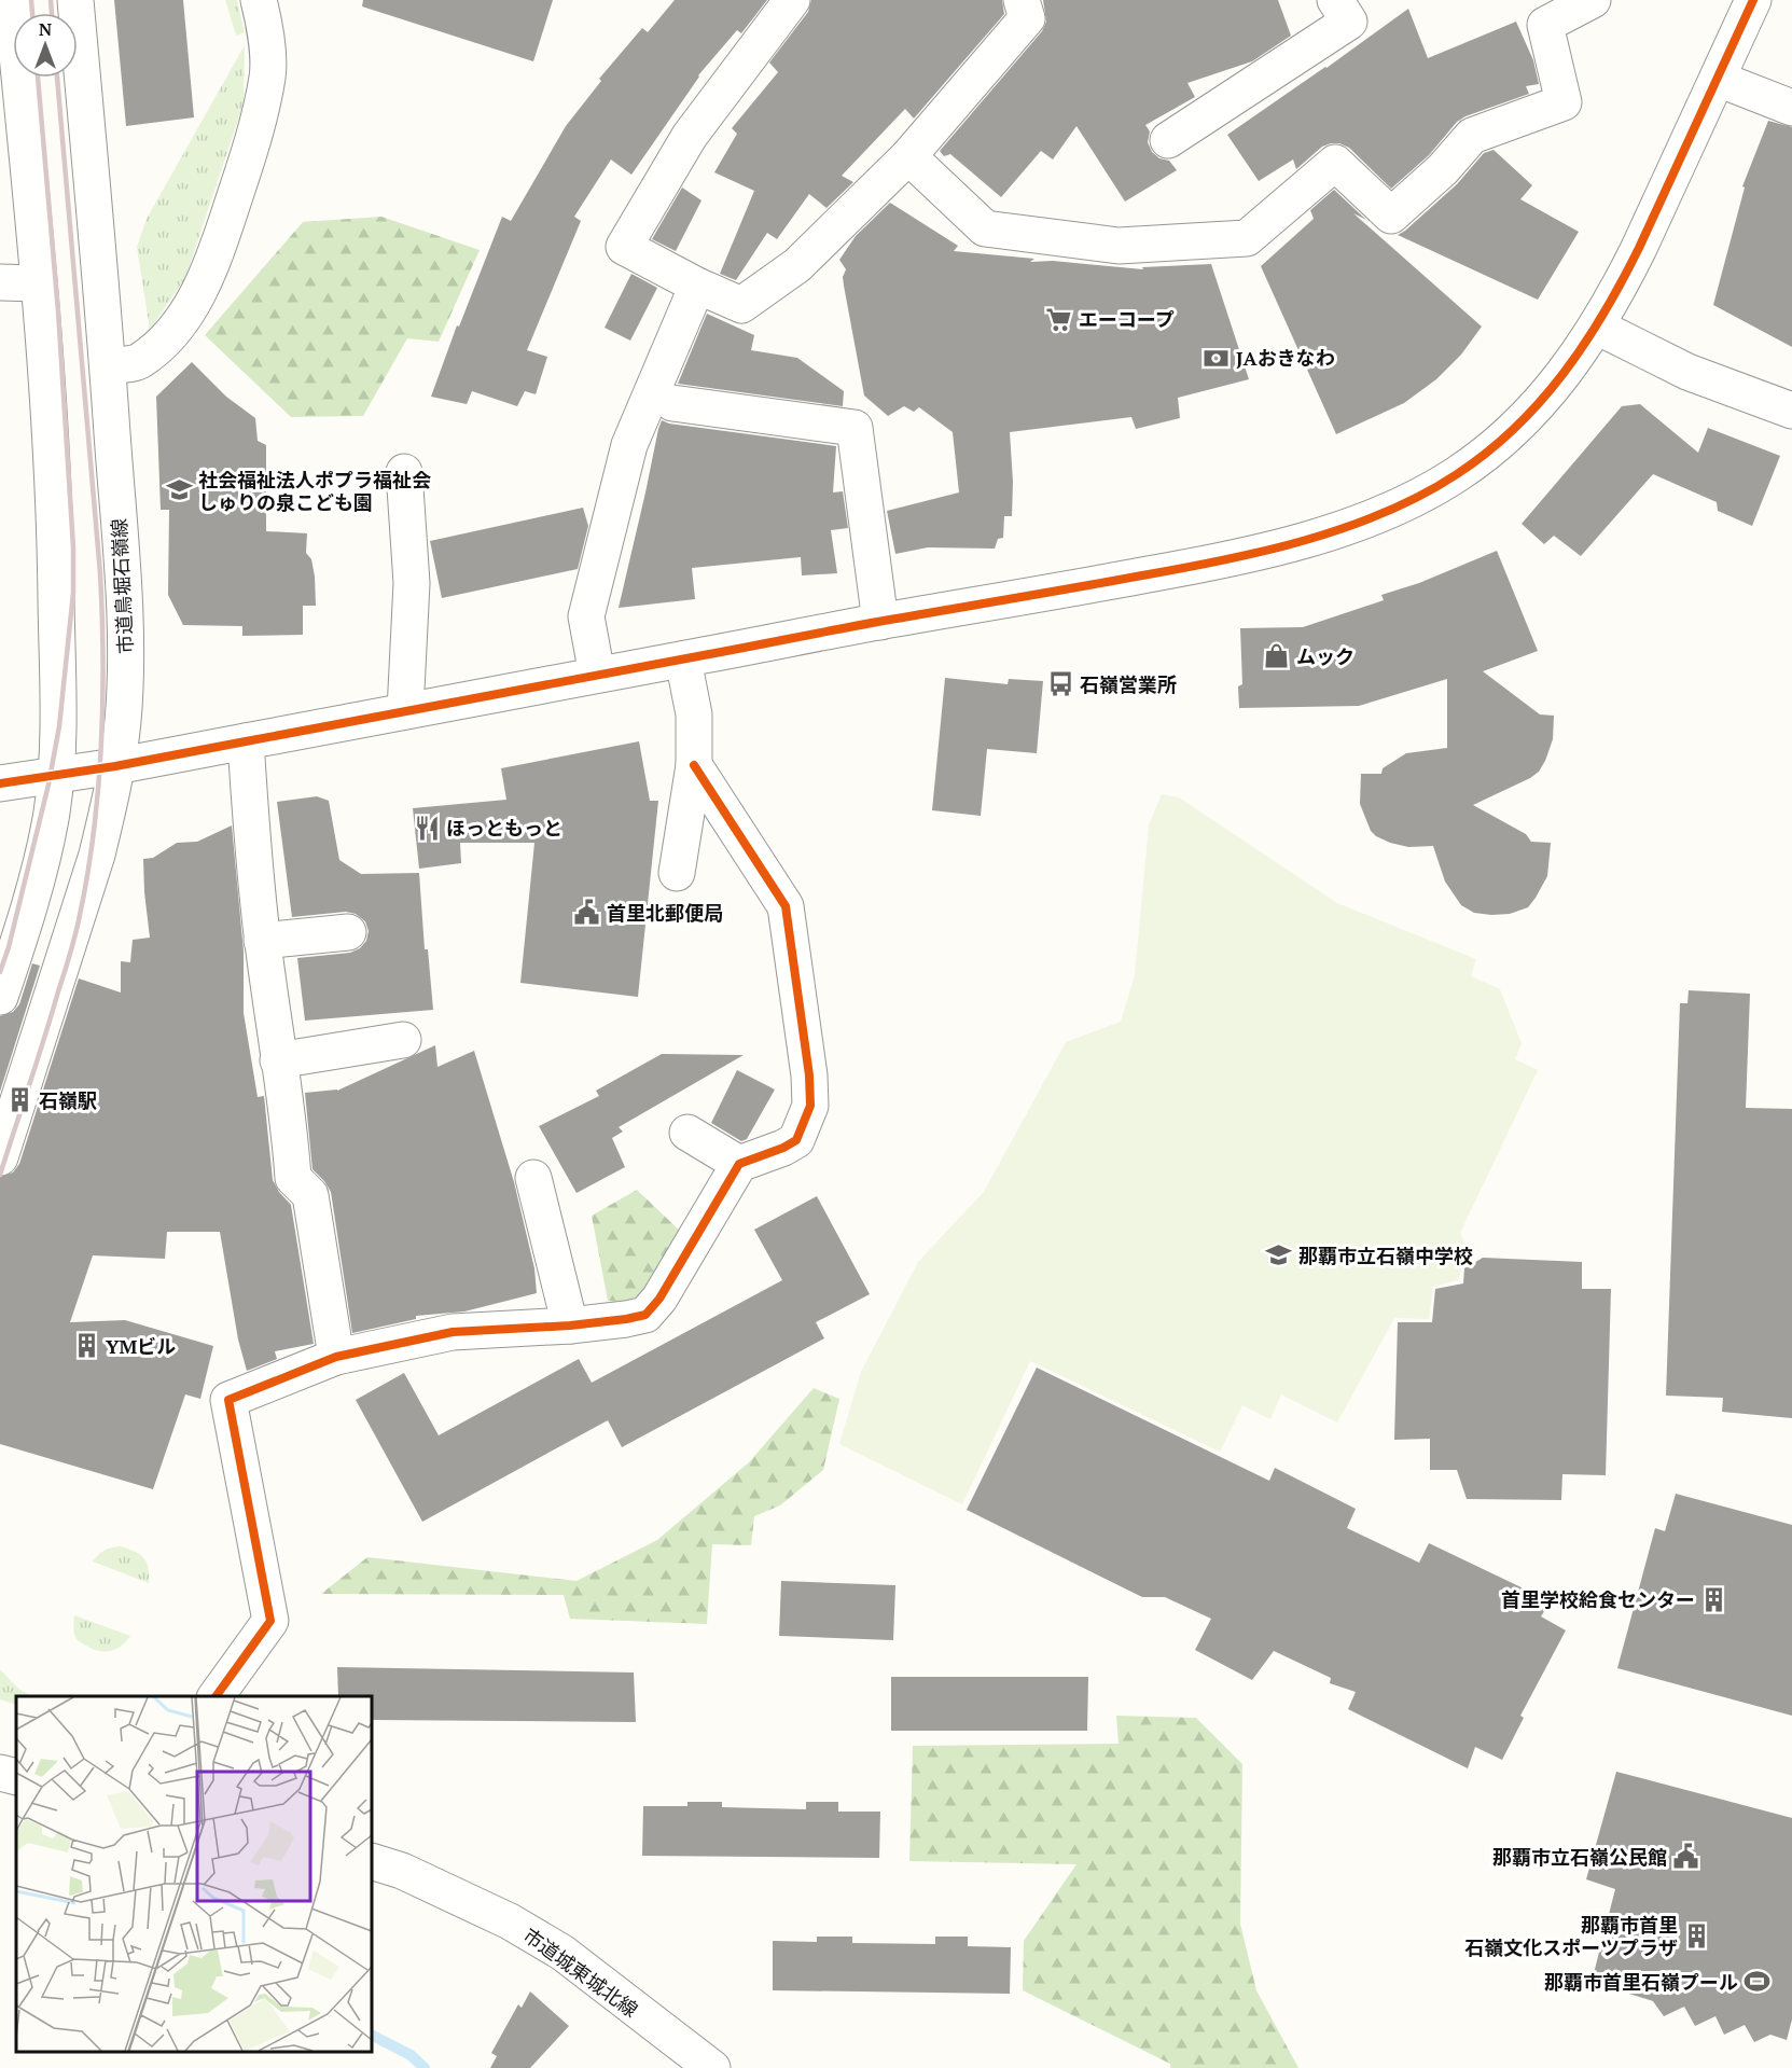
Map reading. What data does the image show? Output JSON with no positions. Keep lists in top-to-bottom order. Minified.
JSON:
{"streets":{"street":["市道鳥堀石嶺線","市道城東城北線"]},"places":{"supermarket":["エーコープ"],"bank":["JAおきなわ"],"school or university":["社会福祉法人ポプラ福祉会 しゅりの泉こども園","那覇市立石嶺中学校"],"shop":["ムック"],"bus stop":["石嶺営業所"],"restaurant":["ほっともっと"],"public building":["首里北郵便局","那覇市立石嶺公民館"],"building":["石嶺駅","YMビル","首里学校給食センター","那覇市首里 石嶺文化スポーツプラザ"],"sports":["那覇市首里石嶺プール"]},"north":"top"}
